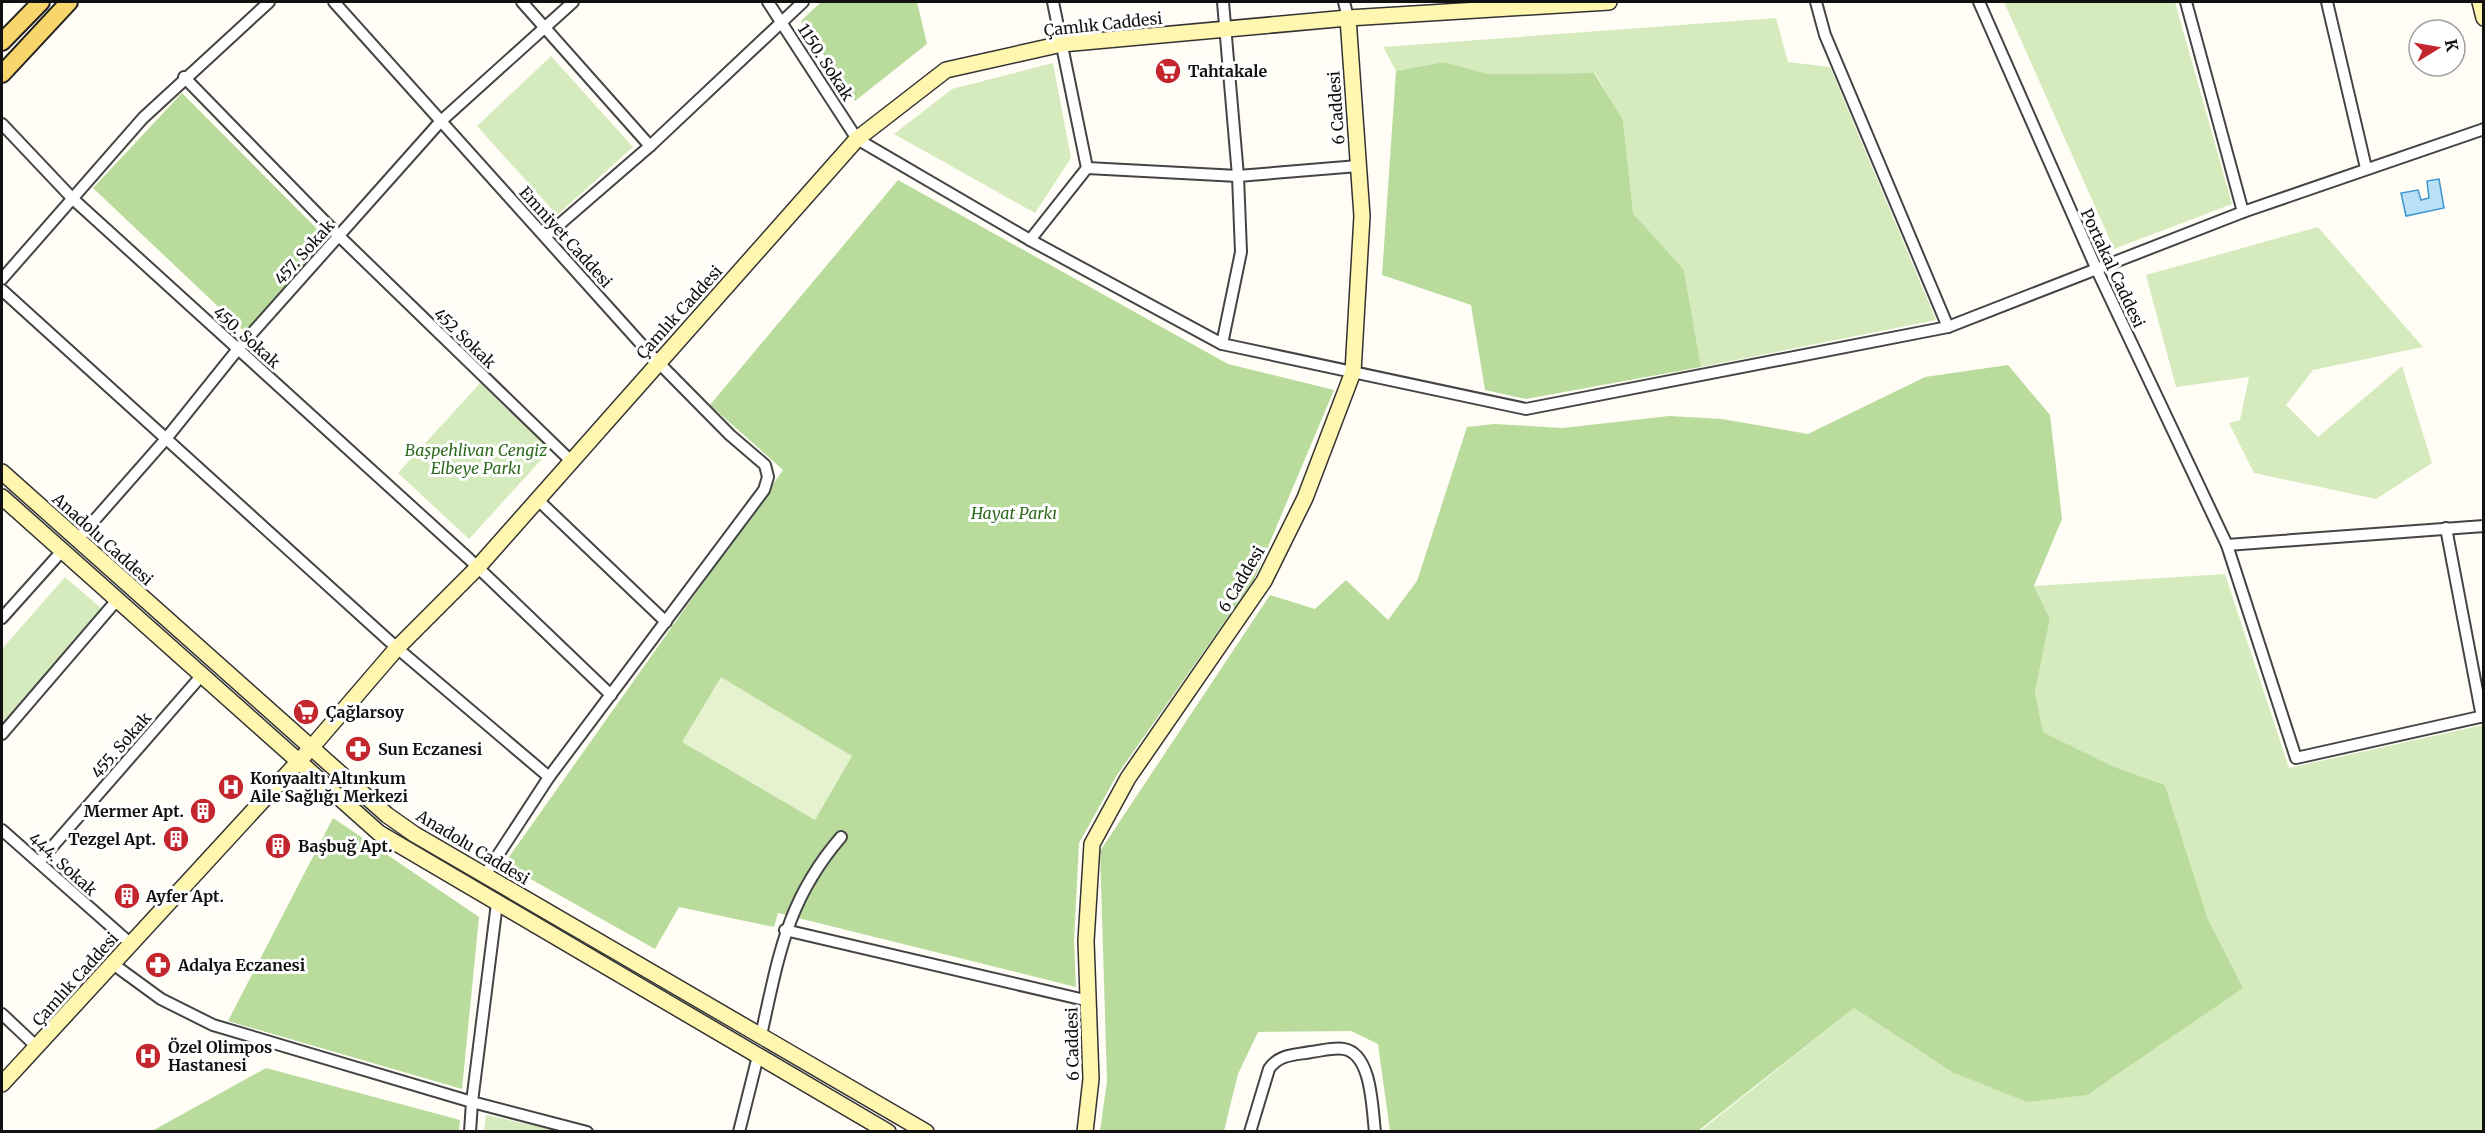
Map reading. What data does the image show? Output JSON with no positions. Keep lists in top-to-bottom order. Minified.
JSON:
{"streets":{"street":["Çamlık Caddesi","1150. Sokak","6 Caddesi","Emniyet Caddesi","457. Sokak","Portakal Caddesi","450. Sokak","452 Sokak","Anadolu Caddesi","455. Sokak","444. Sokak"]},"crossings":[["Çamlık Caddesi","1150. Sokak"],["Çamlık Caddesi","6 Caddesi"],["Çamlık Caddesi","Emniyet Caddesi"],["Çamlık Caddesi","450. Sokak"],["Çamlık Caddesi","452 Sokak"],["Çamlık Caddesi","Anadolu Caddesi"],["Çamlık Caddesi","444. Sokak"],["Emniyet Caddesi","457. Sokak"],["457. Sokak","450. Sokak"],["457. Sokak","452 Sokak"],["457. Sokak","Anadolu Caddesi"],["455. Sokak","444. Sokak"]],"parks":["Başpehlivan Cengiz Elbeye Parkı","Hayat Parkı"],"places":{"supermarket":["Tahtakale","Çağlarsoy"],"pharmacy":["Sun Eczanesi","Adalya Eczanesi"],"hospital":["Konyaaltı Altınkum Aile Sağlığı Merkezi","Özel Olimpos Hastanesi"],"building":["Mermer Apt.","Tezgel Apt.","Başbuğ Apt.","Ayfer Apt."]},"north":"right"}
